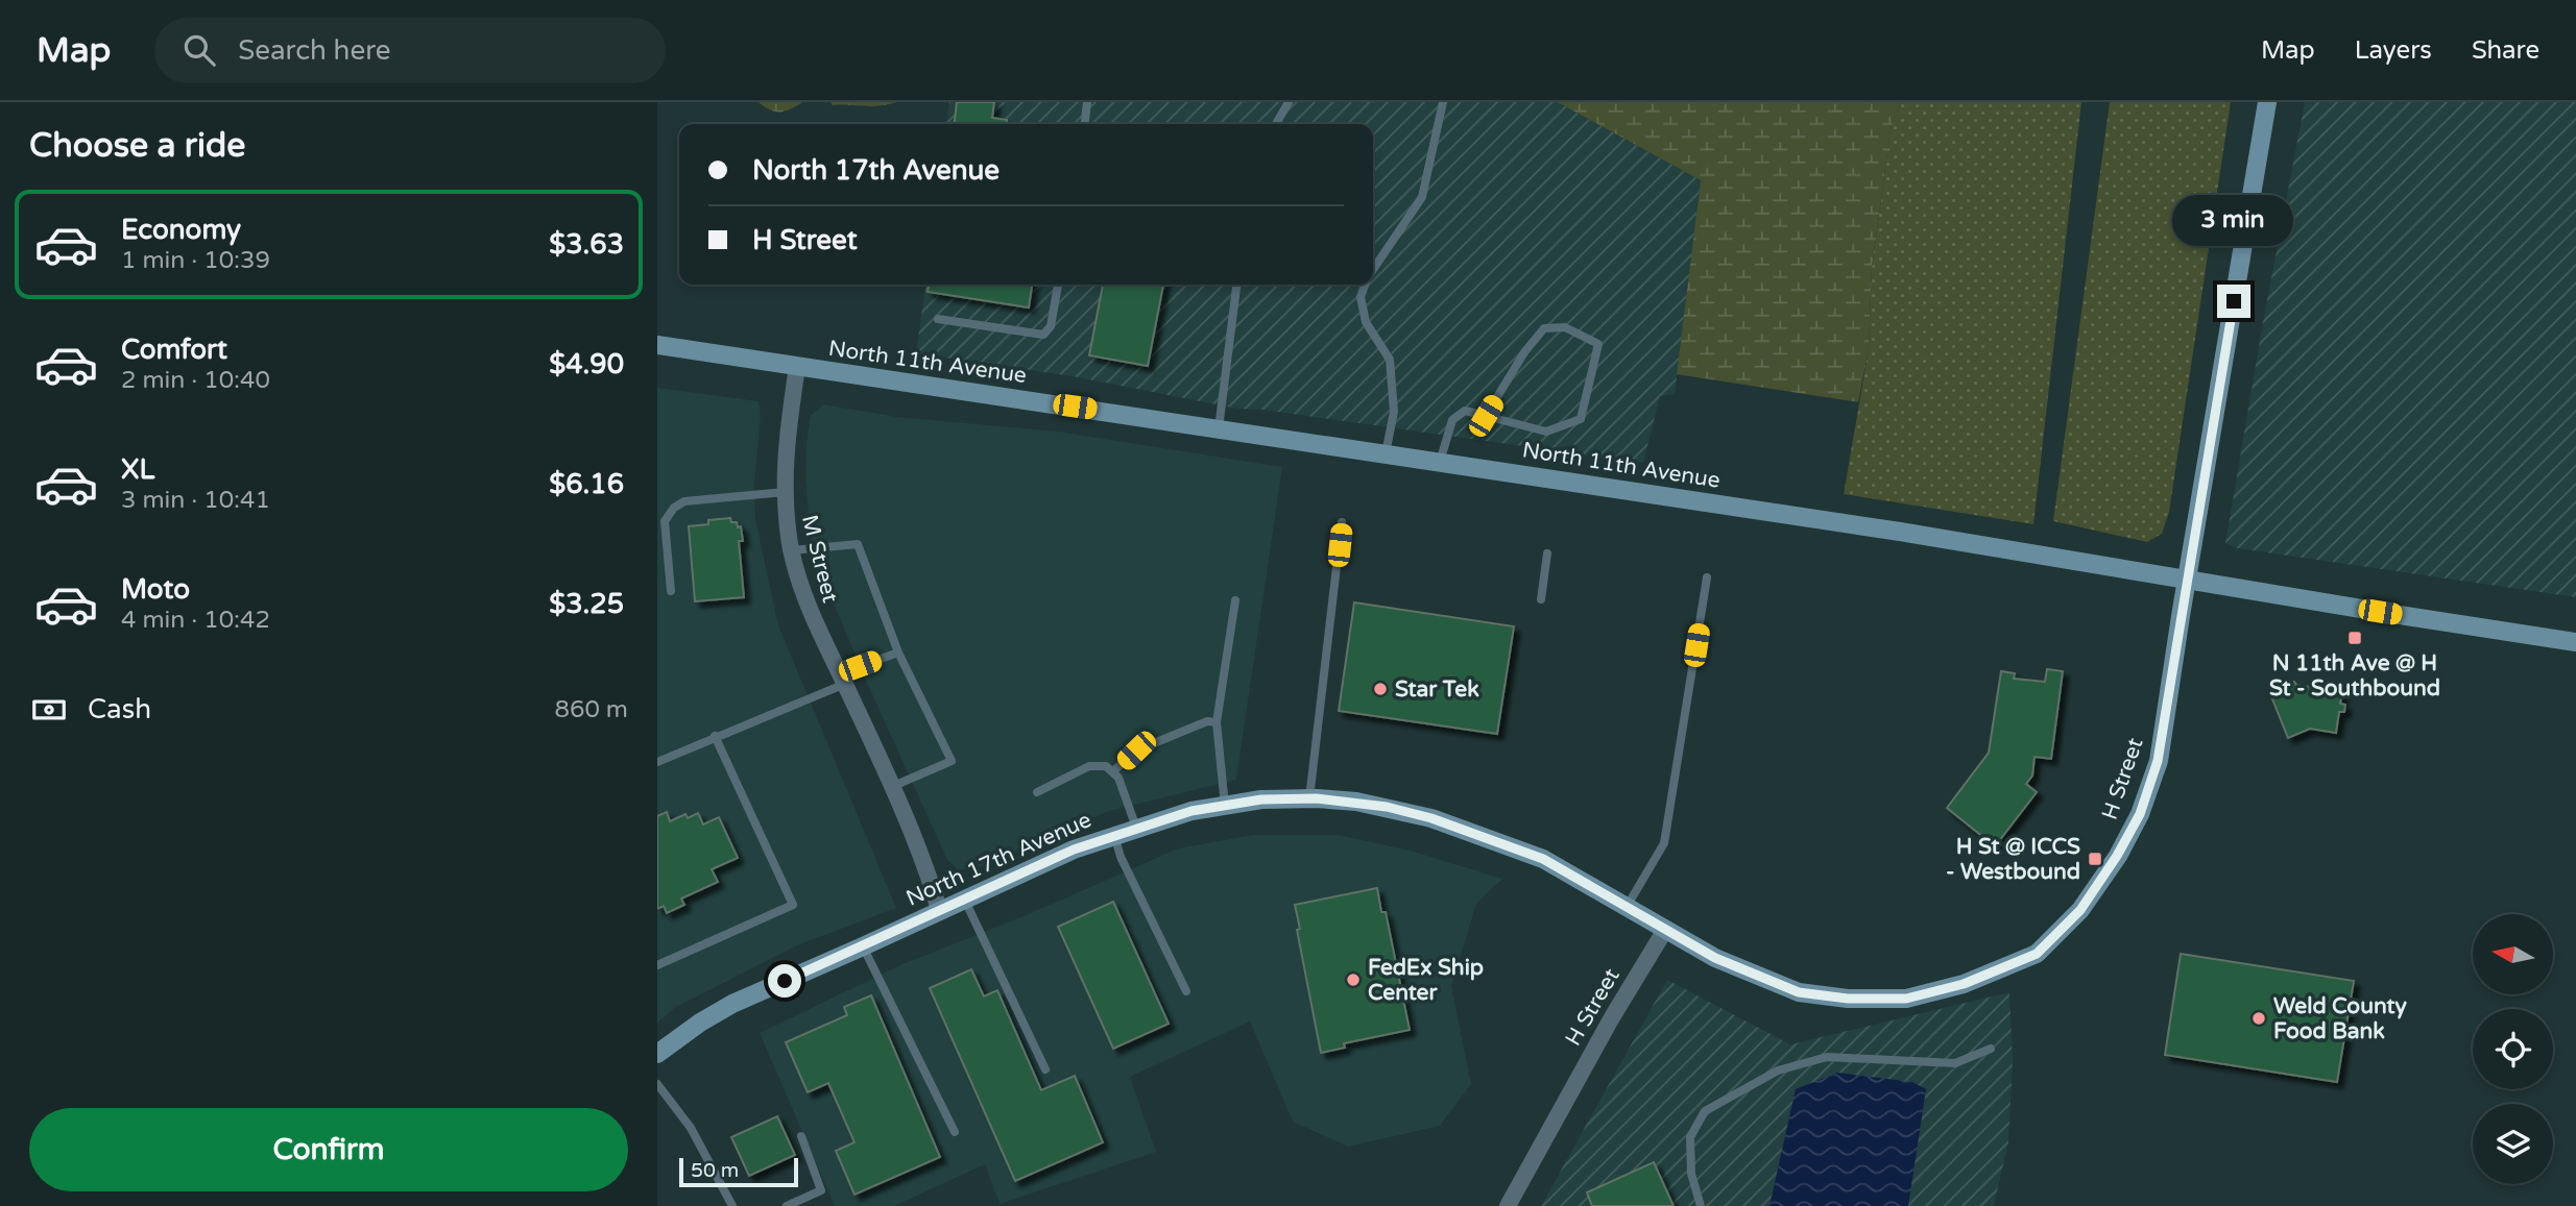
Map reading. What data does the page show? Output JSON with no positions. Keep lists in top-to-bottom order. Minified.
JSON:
{"streets":{"street":["North 11th Avenue","M Street","H Street","North 17th Avenue"]},"crossings":[["North 11th Avenue","M Street"],["North 11th Avenue","H Street"],["M Street","North 17th Avenue"],["H Street","North 17th Avenue"]],"places":{"transit":["N 11th Ave @ H St - Southbound","H St @ ICCS - Westbound"],"other":["Star Tek","FedEx Ship Center","Weld County Food Bank"]},"scale_bar":"50 m","north":"left","page":{"header":"Map","search":"Search here","nav":["Map","Layers","Share"],"heading":"Choose a ride","banner":["North 17th Avenue","H Street"],"list":[{"name":"Economy","note":"1 min · 10:39","value":"$3.63"},{"name":"Comfort","note":"2 min · 10:40","value":"$4.90"},{"name":"XL","note":"3 min · 10:41","value":"$6.16"},{"name":"Moto","note":"4 min · 10:42","value":"$3.25"}],"bubble":"3 min","pay":["Cash","860 m"],"buttons":"Confirm","scale":"50 m"}}
